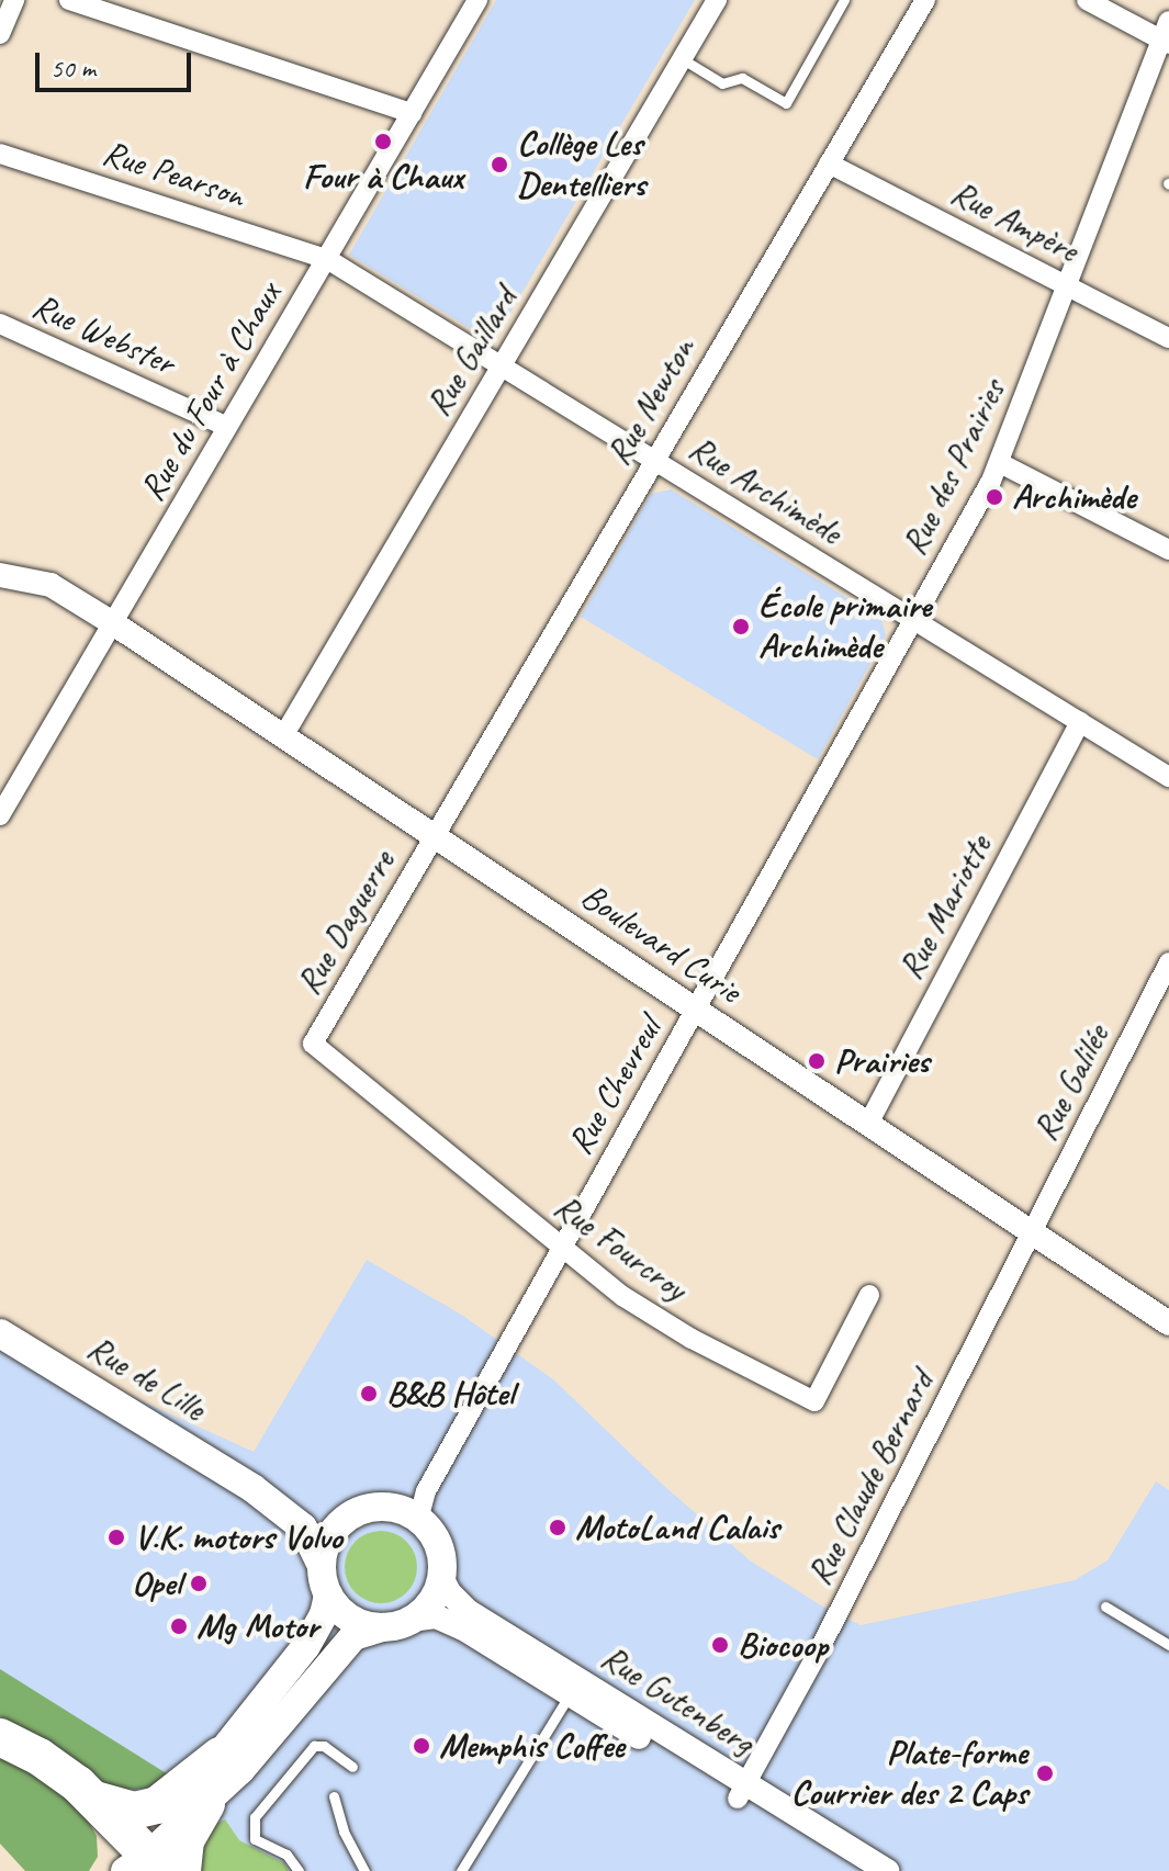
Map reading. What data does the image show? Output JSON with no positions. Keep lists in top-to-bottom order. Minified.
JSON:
{"streets":{"main road":["Rue de Lille"],"street":["Rue Pearson","Rue Ampère","Rue Webster","Rue Gaillard","Rue du Four à Chaux","Rue Newton","Rue des Prairies","Rue Archimède","Rue Mariotte","Rue Daguerre","Boulevard Curie","Rue Galilée","Rue Chevreul","Rue Fourcroy","Rue Claude Bernard","Rue Gutenberg"]},"crossings":[["Rue Pearson","Rue du Four à Chaux"],["Rue Pearson","Rue Archimède"],["Rue Ampère","Rue Newton"],["Rue Ampère","Rue des Prairies"],["Rue Webster","Rue du Four à Chaux"],["Rue Gaillard","Rue Archimède"],["Rue Gaillard","Boulevard Curie"],["Rue du Four à Chaux","Rue Archimède"],["Rue du Four à Chaux","Boulevard Curie"],["Rue Newton","Rue Archimède"],["Rue Newton","Rue Daguerre"],["Rue Newton","Boulevard Curie"],["Rue des Prairies","Rue Archimède"],["Rue des Prairies","Boulevard Curie"],["Rue des Prairies","Rue Chevreul"],["Rue Archimède","Rue Mariotte"],["Rue Mariotte","Boulevard Curie"],["Rue Daguerre","Boulevard Curie"],["Rue Daguerre","Rue Fourcroy"],["Boulevard Curie","Rue Galilée"],["Boulevard Curie","Rue Chevreul"],["Boulevard Curie","Rue Claude Bernard"],["Rue Galilée","Rue Claude Bernard"],["Rue Chevreul","Rue Fourcroy"],["Rue Chevreul","Rue de Lille"],["Rue Chevreul","Rue Gutenberg"],["Rue de Lille","Rue Gutenberg"],["Rue Claude Bernard","Rue Gutenberg"]],"places":["Four à Chaux","Collège Les Dentelliers","Archimède","École primaire Archimède","Prairies","B&B Hôtel","MotoLand Calais","V.K. motors Volvo","Opel","Mg Motor","Biocoop","Memphis Coffee","Plate-forme Courrier des 2 Caps"],"scale_bar":"50 m"}
